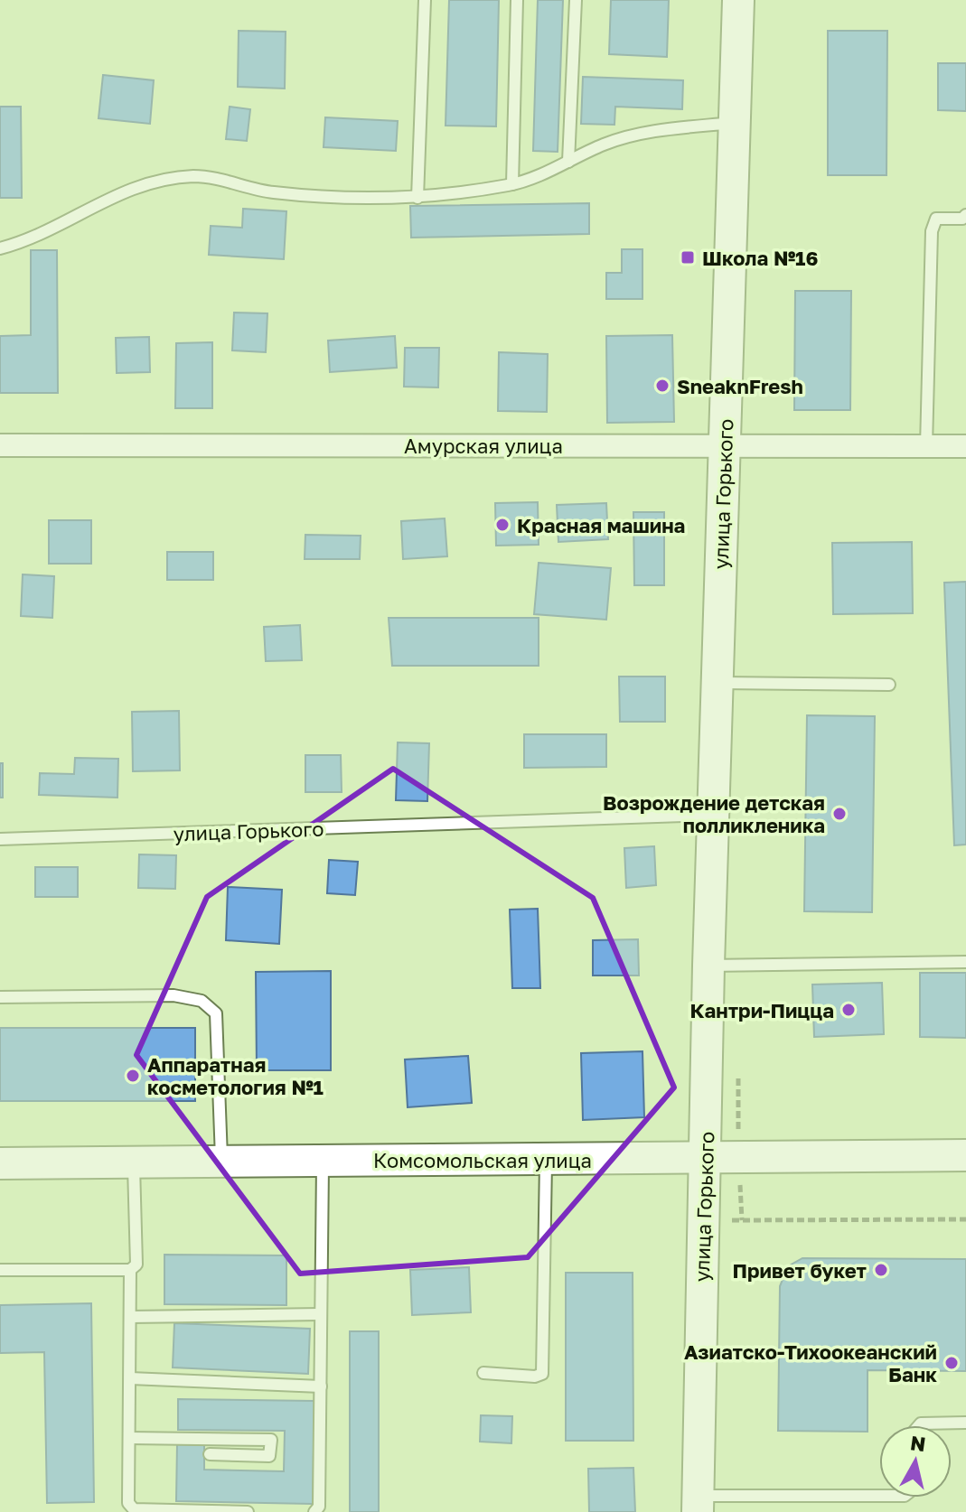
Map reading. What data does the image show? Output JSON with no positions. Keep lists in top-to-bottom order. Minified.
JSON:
{"streets":{"main road":["улица Горького","Комсомольская улица"],"street":["Амурская улица"]},"crossings":[["Амурская улица","улица Горького"],["улица Горького","Комсомольская улица"]],"places":{"transit":["Школа №16"],"other":["SneaknFresh","Красная машина","Возрождение детская полликленика","Кантри-Пицца","Аппаратная косметология №1","Привет букет","Азиатско-Тихоокеанский Банк"]},"north":"top"}
